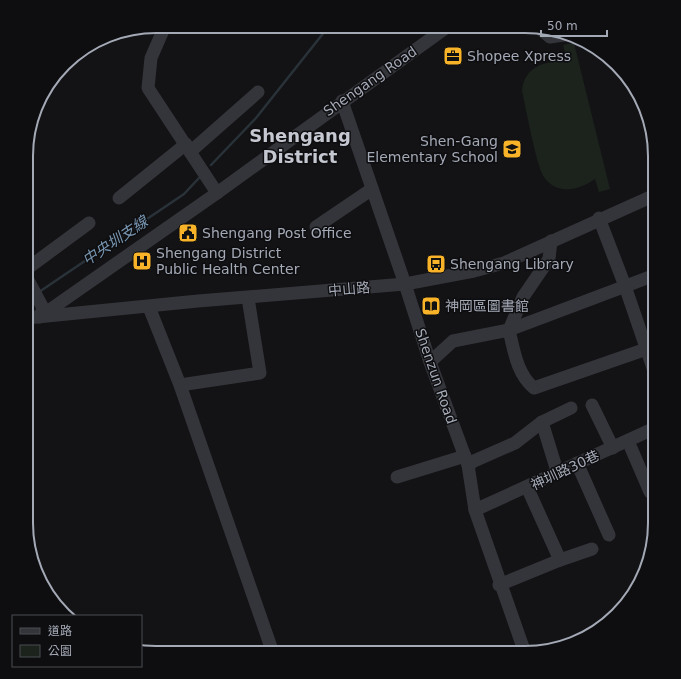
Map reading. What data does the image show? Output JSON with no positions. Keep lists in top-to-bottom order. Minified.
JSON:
{"streets":{"street":["Shengang Road","中山路","Shenzun Road","神圳路30巷"]},"crossings":[["Shengang Road","中山路"],["Shengang Road","Shenzun Road"],["中山路","Shenzun Road"],["Shenzun Road","神圳路30巷"]],"districts":["Shengang District"],"water":["中央圳支線"],"places":{"office":["Shopee Xpress"],"school or university":["Shen-Gang Elementary School"],"public building":["Shengang Post Office"],"hospital":["Shengang District Public Health Center"],"bus stop":["Shengang Library"],"library":["神岡區圖書館"]},"legend":["道路","公園"],"scale_bar":"50 m"}
